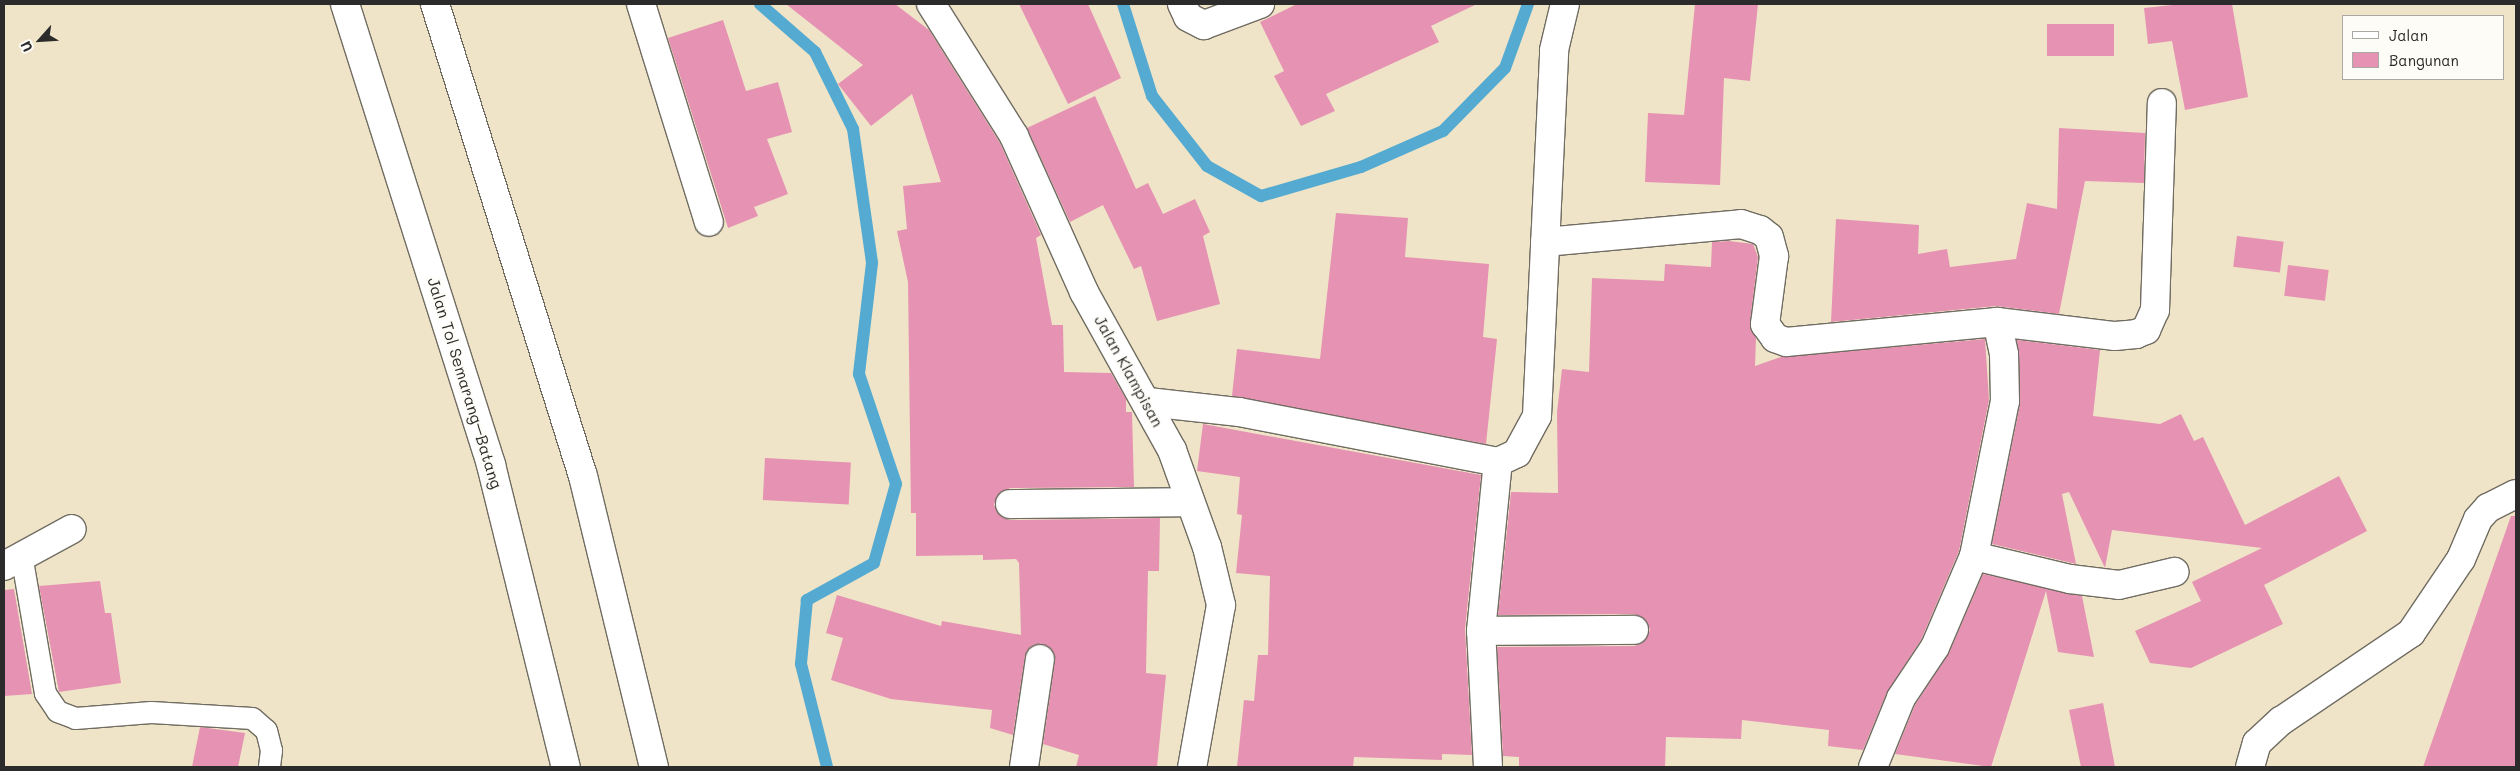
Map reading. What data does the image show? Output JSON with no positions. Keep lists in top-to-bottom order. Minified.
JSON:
{"streets":{"main road":["Jalan Klampisan","Jalan Tol Semarang–Batang"]},"legend":["Jalan","Bangunan"],"north":"bottom left"}
